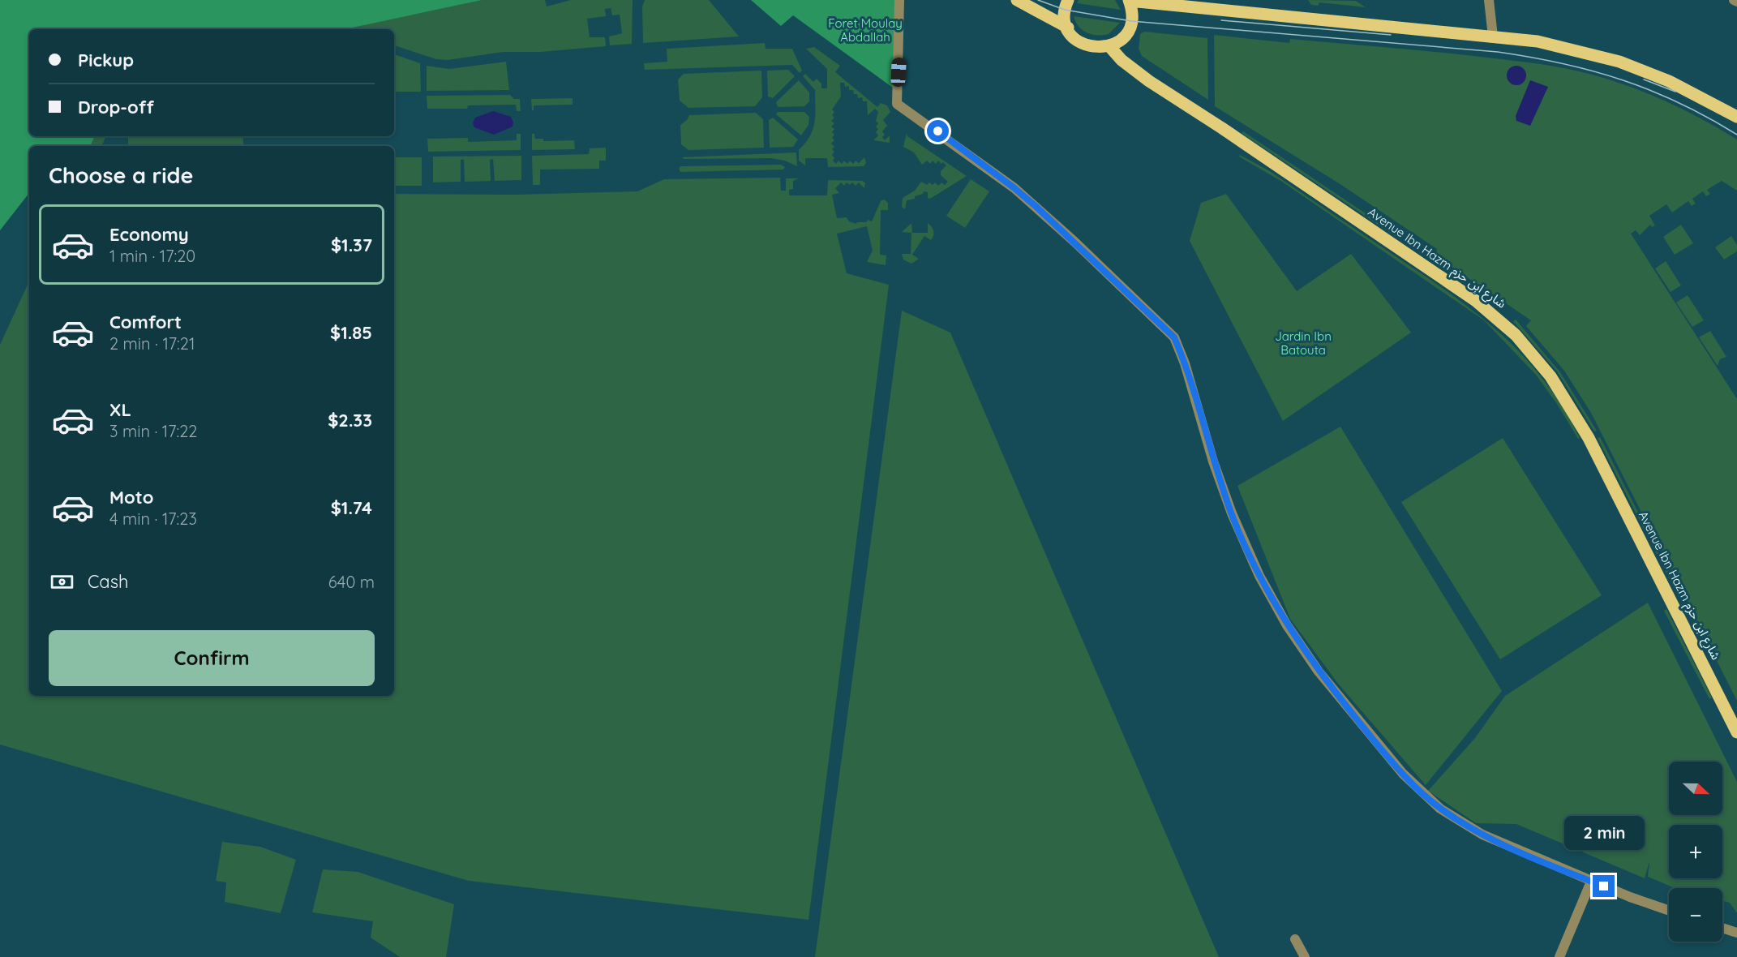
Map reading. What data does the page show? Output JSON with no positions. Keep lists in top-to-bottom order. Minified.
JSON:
{"streets":{"main road":["Avenue Ibn Hazm شارع ابن حزم"]},"parks":["Foret Moulay Abdallah","Jardin Ibn Batouta"],"north":"right","page":{"banner":["Pickup","Drop-off"],"heading":"Choose a ride","list":[{"name":"Economy","note":"1 min · 17:20","value":"$1.37"},{"name":"Comfort","note":"2 min · 17:21","value":"$1.85"},{"name":"XL","note":"3 min · 17:22","value":"$2.33"},{"name":"Moto","note":"4 min · 17:23","value":"$1.74"}],"pay":["Cash","640 m"],"buttons":"Confirm","map_buttons":["+","−"],"bubble":"2 min"}}
